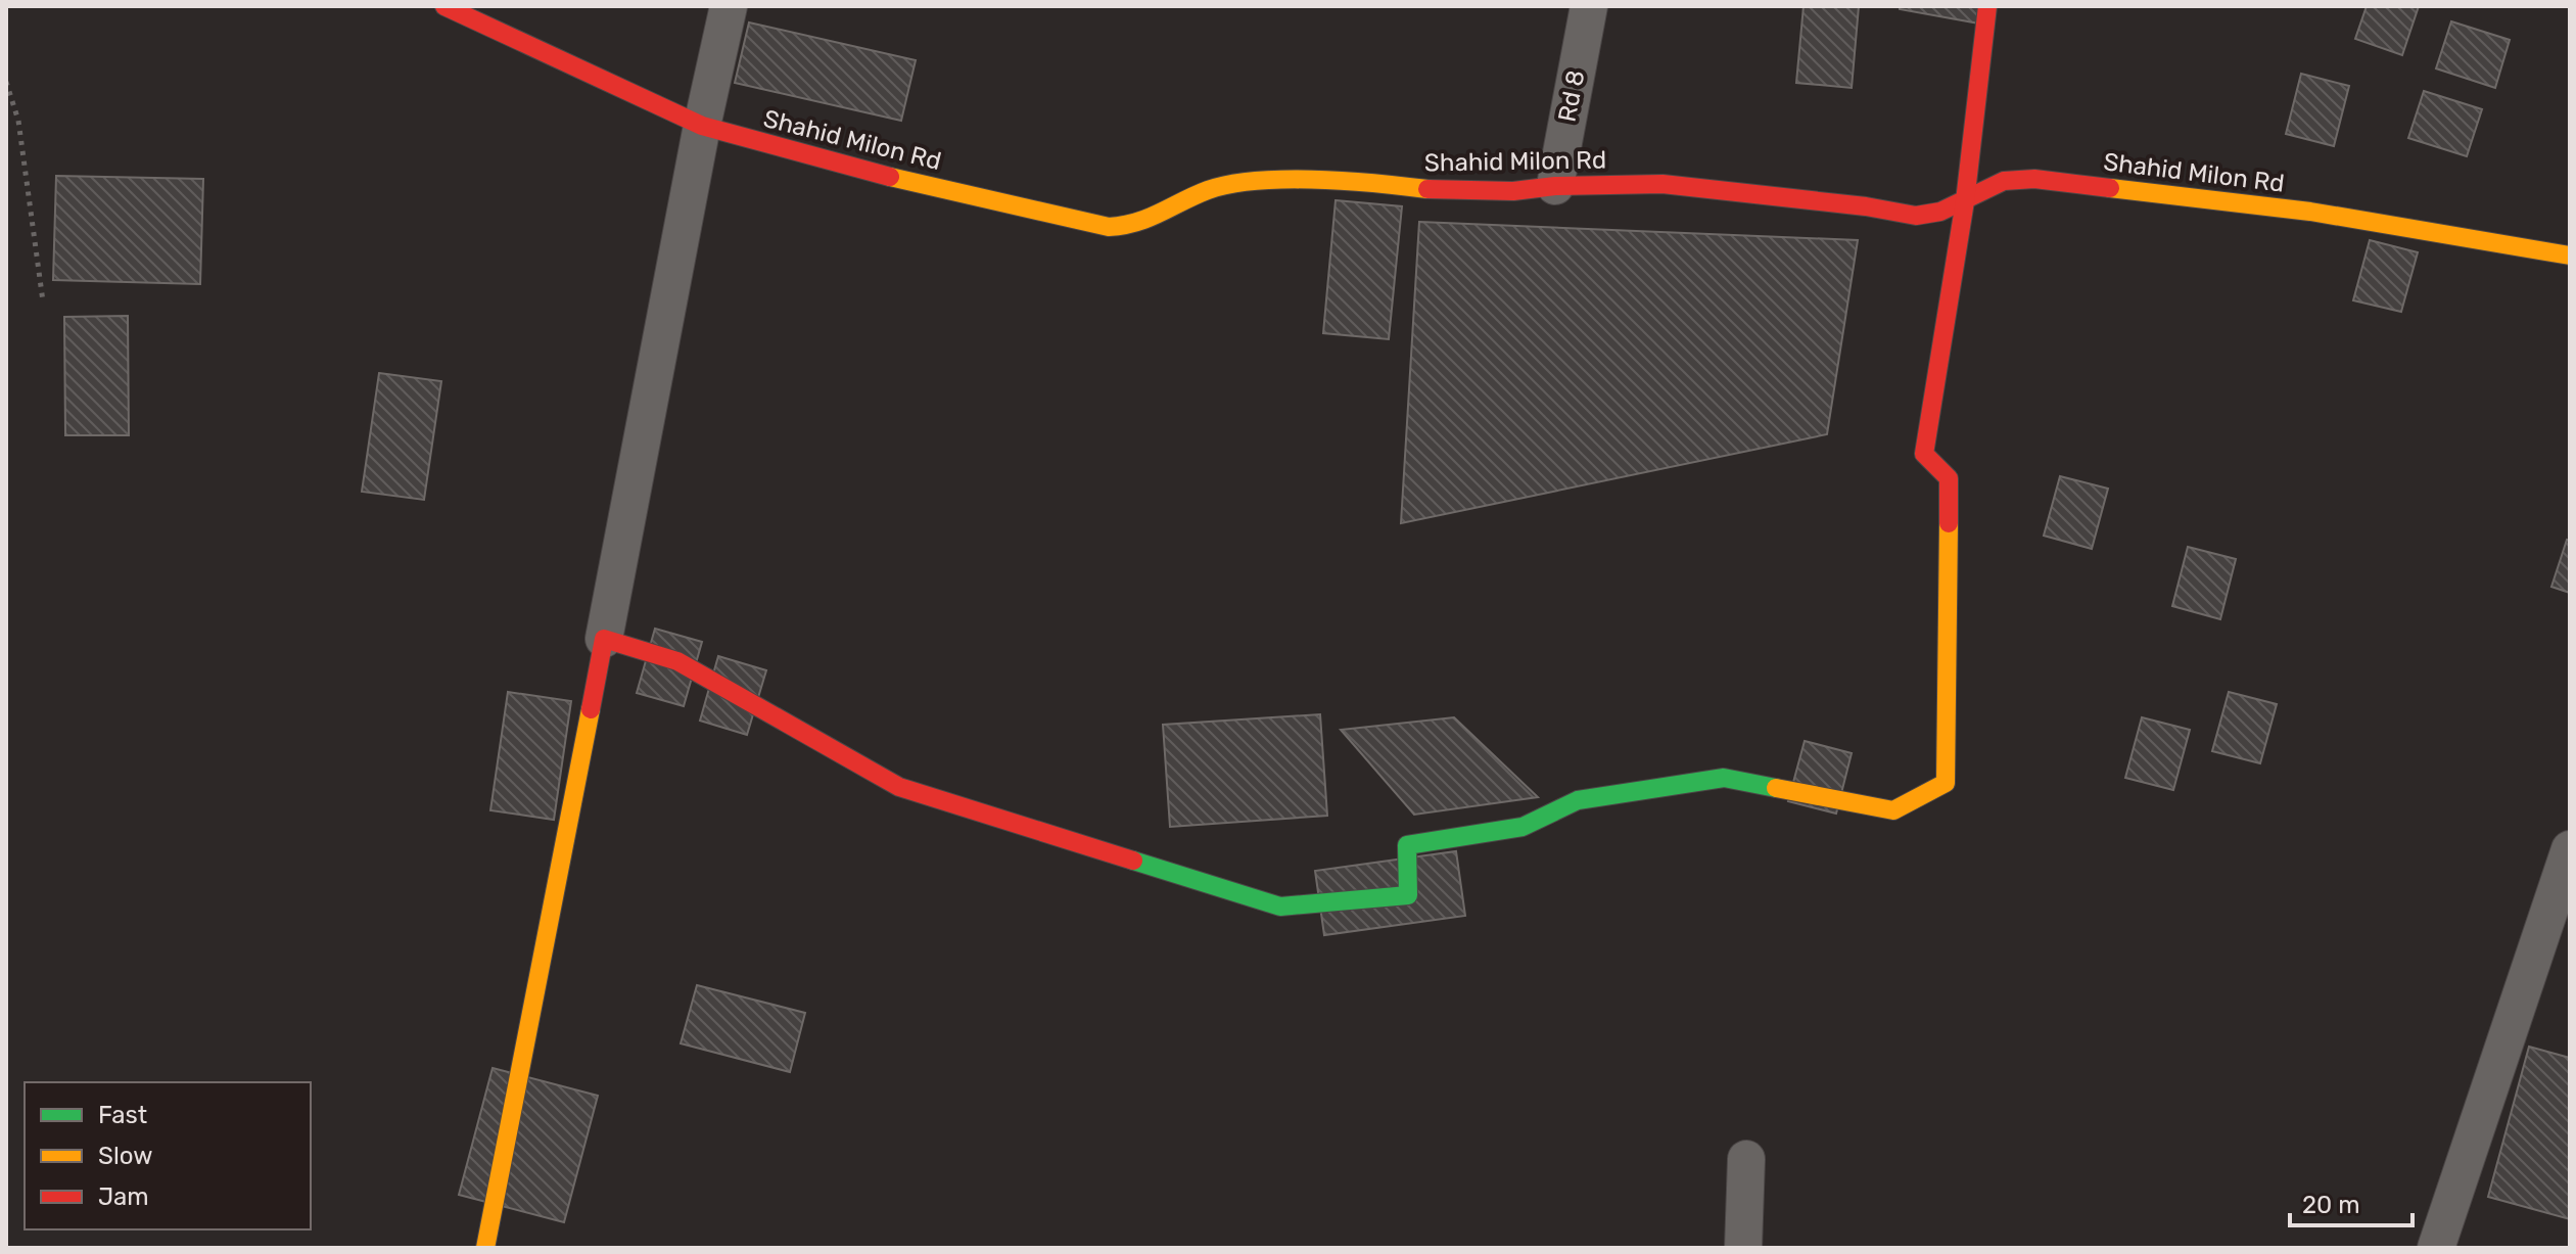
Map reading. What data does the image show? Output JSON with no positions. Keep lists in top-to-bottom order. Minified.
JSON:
{"streets":{"street":["Rd 8","Shahid Milon Rd"]},"crossings":[["Rd 8","Shahid Milon Rd"]],"legend":["Fast","Slow","Jam"],"scale_bar":"20 m"}
